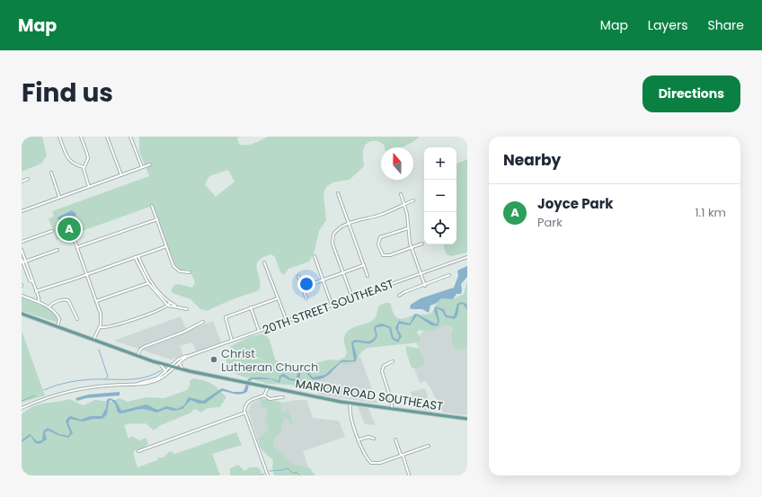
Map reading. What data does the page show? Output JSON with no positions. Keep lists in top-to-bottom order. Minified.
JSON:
{"streets":{"main road":["MARION ROAD SOUTHEAST"],"street":["20TH STREET SOUTHEAST"]},"crossings":[["20TH STREET SOUTHEAST","MARION ROAD SOUTHEAST"]],"places":["Christ Lutheran Church"],"north":"top","page":{"header":"Map","nav":["Map","Layers","Share"],"title":"Find us","buttons":"Directions","heading":"Nearby","map_buttons":["+","−"],"list":[{"mark":"A","name":"Joyce Park","note":"Park","value":"1.1 km"}],"pins":"A"}}
